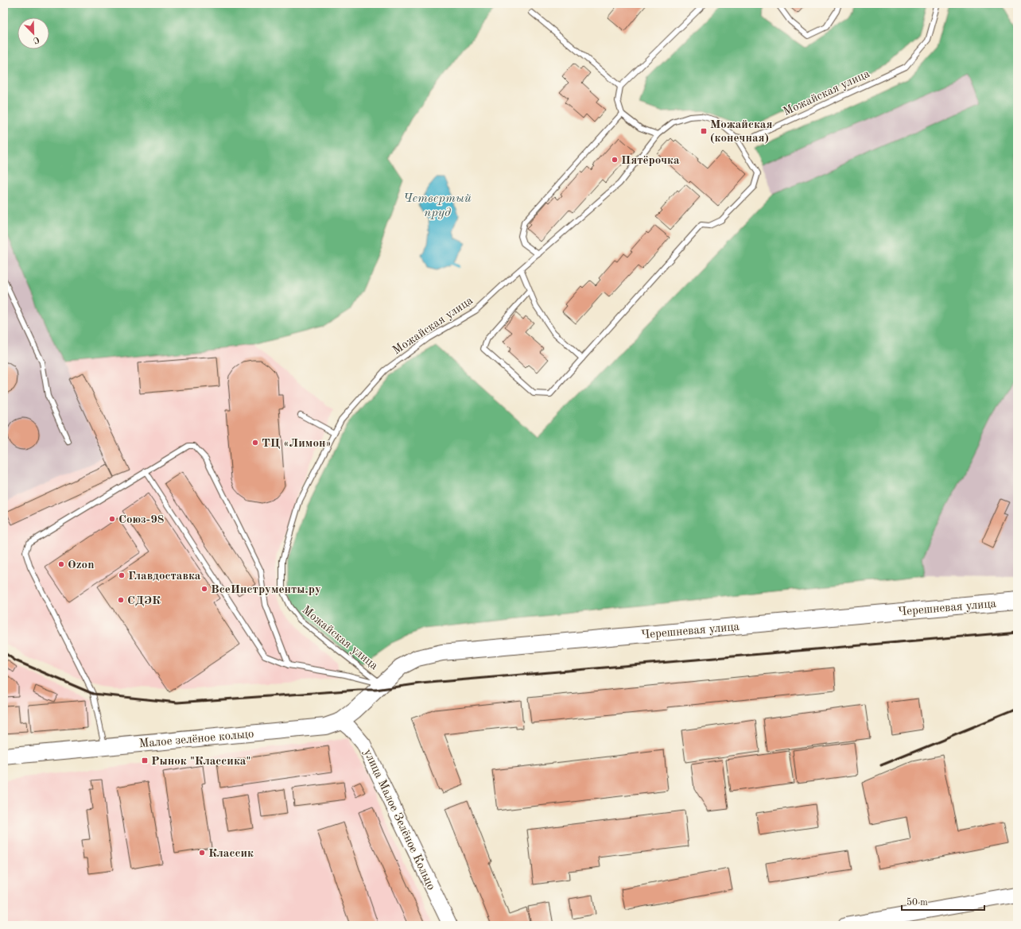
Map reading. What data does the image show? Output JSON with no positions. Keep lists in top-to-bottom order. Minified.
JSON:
{"streets":{"main road":["Черешневая улица","Малое зелёное кольцо"],"street":["улица Малое Зелёное Кольцо"],"lane":["Можайская улица"]},"crossings":[["Можайская улица","Черешневая улица"],["Можайская улица","Малое зелёное кольцо"],["Черешневая улица","Малое зелёное кольцо"],["Малое зелёное кольцо","улица Малое Зелёное Кольцо"]],"water":["Четвертый пруд"],"places":{"transit":["Можайская (конечная)","Рынок \"Классика\""],"other":["Пятёрочка","ТЦ «Лимон»","Союз-98","Ozon","Главдоставка","ВсеИнструменты.ру","СДЭК","Классик"]},"scale_bar":"50 m","north":"bottom right"}
